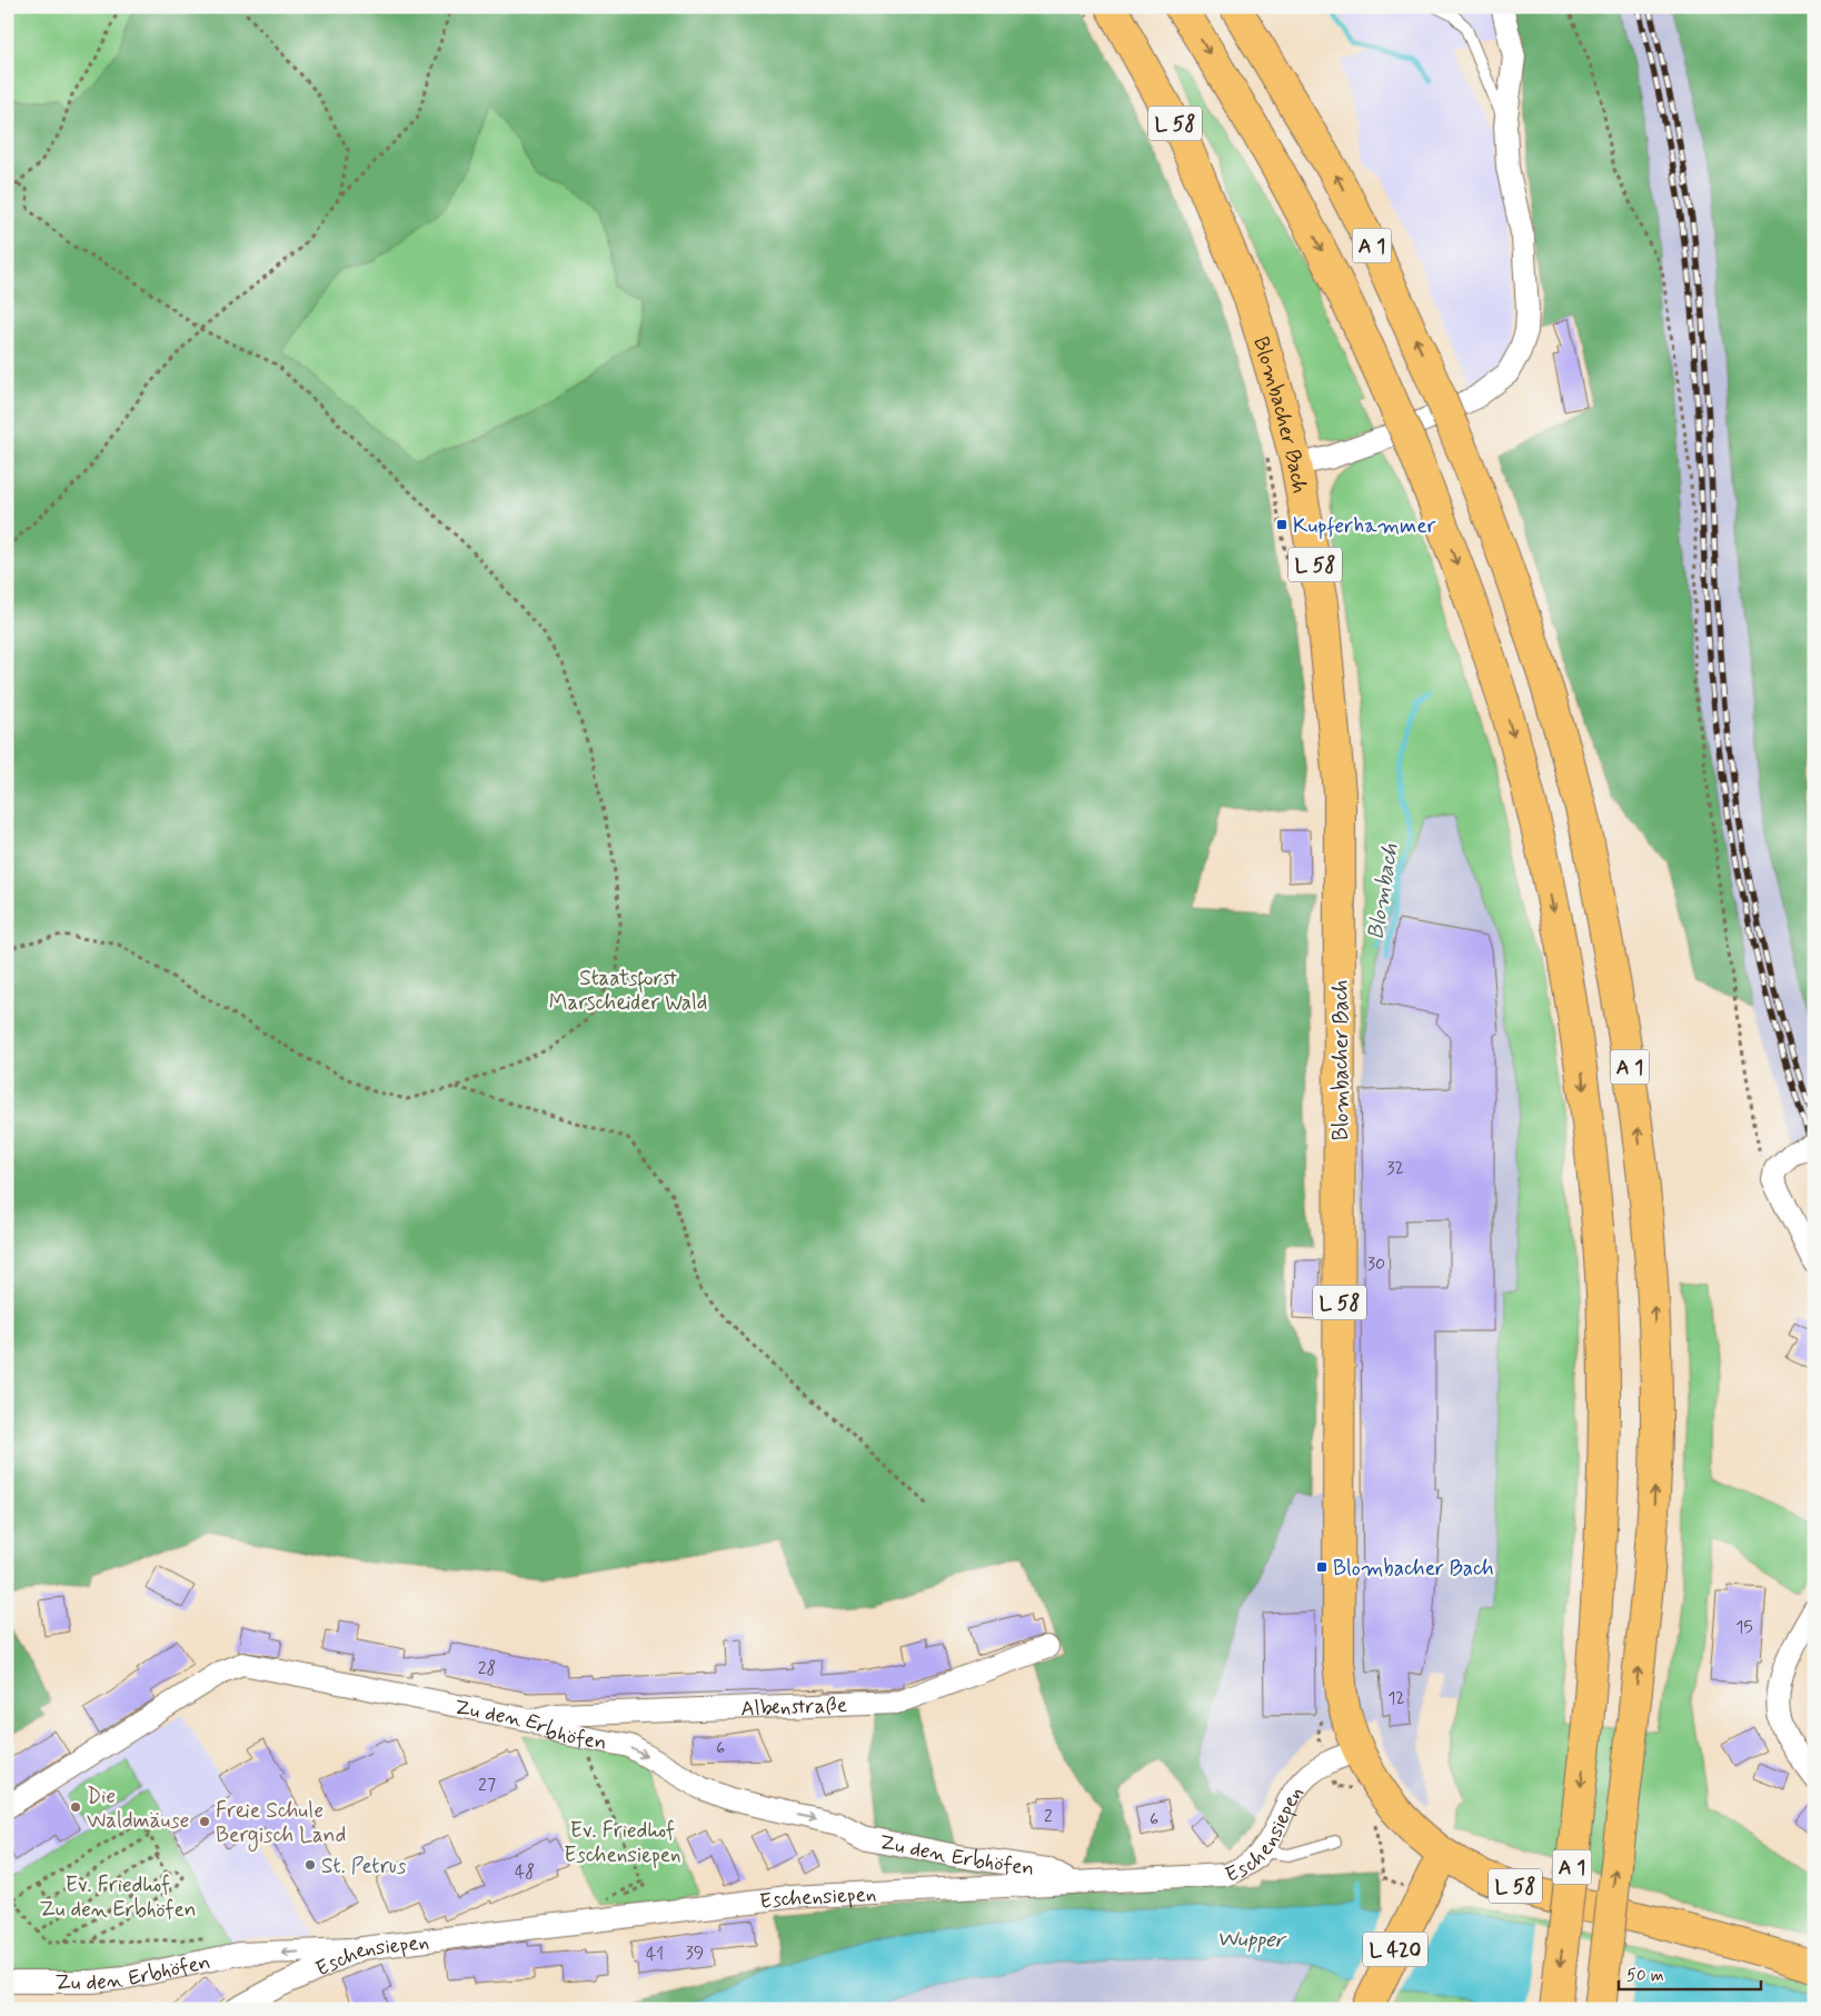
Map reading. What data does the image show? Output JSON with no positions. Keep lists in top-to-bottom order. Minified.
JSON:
{"streets":{"main road":["L 58","A 1","Blombacher Bach","L 420"],"street":["Albenstraße","Zu den Erbhöfen","Eschensiepen"]},"crossings":[["Blombacher Bach","Eschensiepen"],["Blombacher Bach","L 420"],["Albenstraße","Zu den Erbhöfen"],["Zu den Erbhöfen","Eschensiepen"]],"water":["Blombach","Wupper"],"parks":["Staatsforst Marscheider Wald","Ev. Friedhof Eschensiepen","Ev. Friedhof Zu den Erbhöfen"],"places":{"transit":["Kupferhammer","Blombacher Bach"],"other":["Die Waldmäuse","Freie Schule Bergisch Land","St. Petrus"]},"house_numbers":["32","30","15","28","12","6","27","2","6","48","39","41"],"scale_bar":"50 m"}
